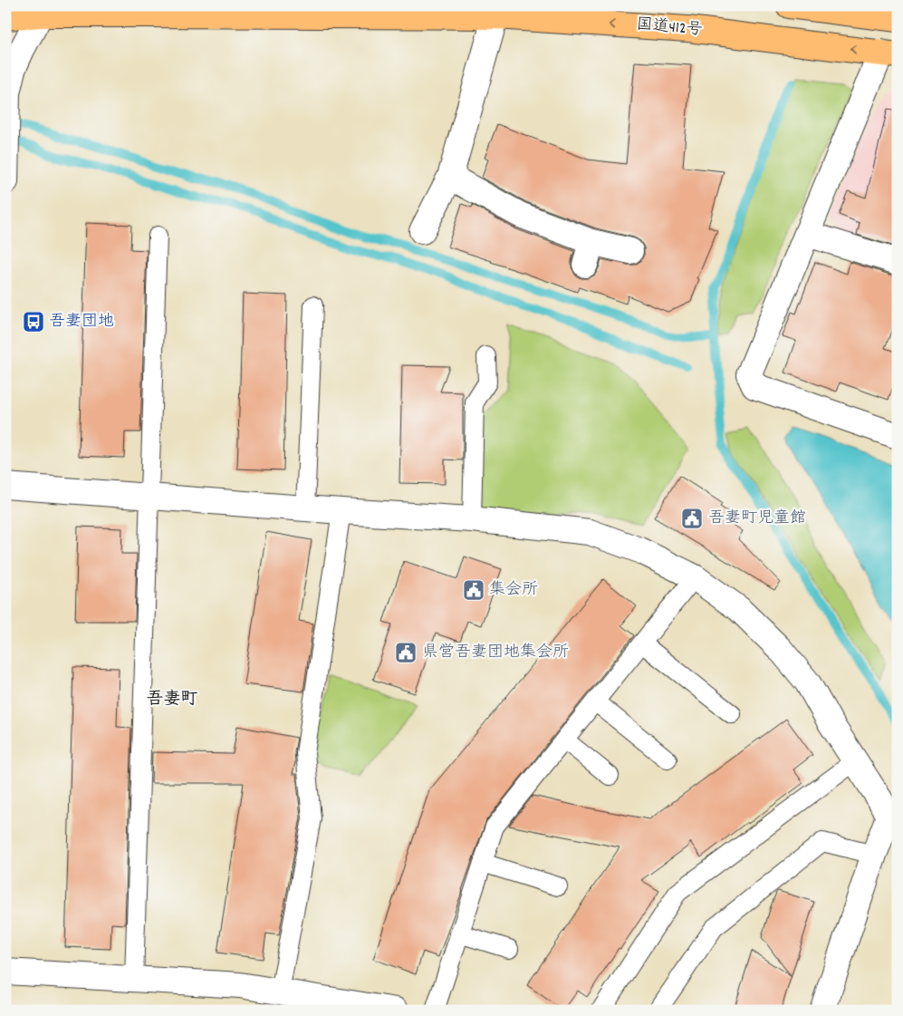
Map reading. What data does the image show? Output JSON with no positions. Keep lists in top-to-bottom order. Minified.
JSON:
{"streets":{"highway":["国道412号"]},"one_way":["国道412号"],"districts":["吾妻町"],"places":{"bus stop":["吾妻団地"],"public building":["吾妻町児童館","集会所","県営吾妻団地集会所"]}}
